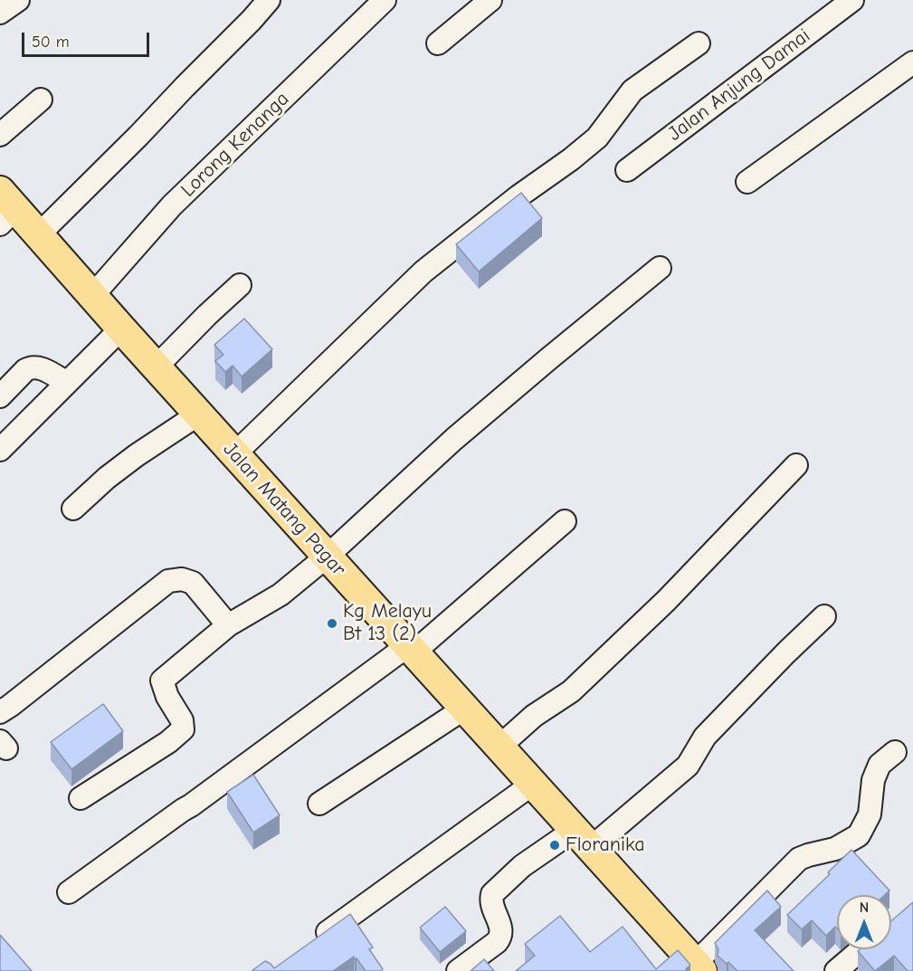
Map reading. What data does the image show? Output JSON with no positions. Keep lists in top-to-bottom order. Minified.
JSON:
{"streets":{"main road":["Jalan Matang Pagar"],"street":["Jalan Anjung Damai","Lorong Kenanga"]},"crossings":[["Lorong Kenanga","Jalan Matang Pagar"]],"places":["Kg Melayu Bt 13 (2)","Floranika"],"scale_bar":"50 m","north":"top"}
